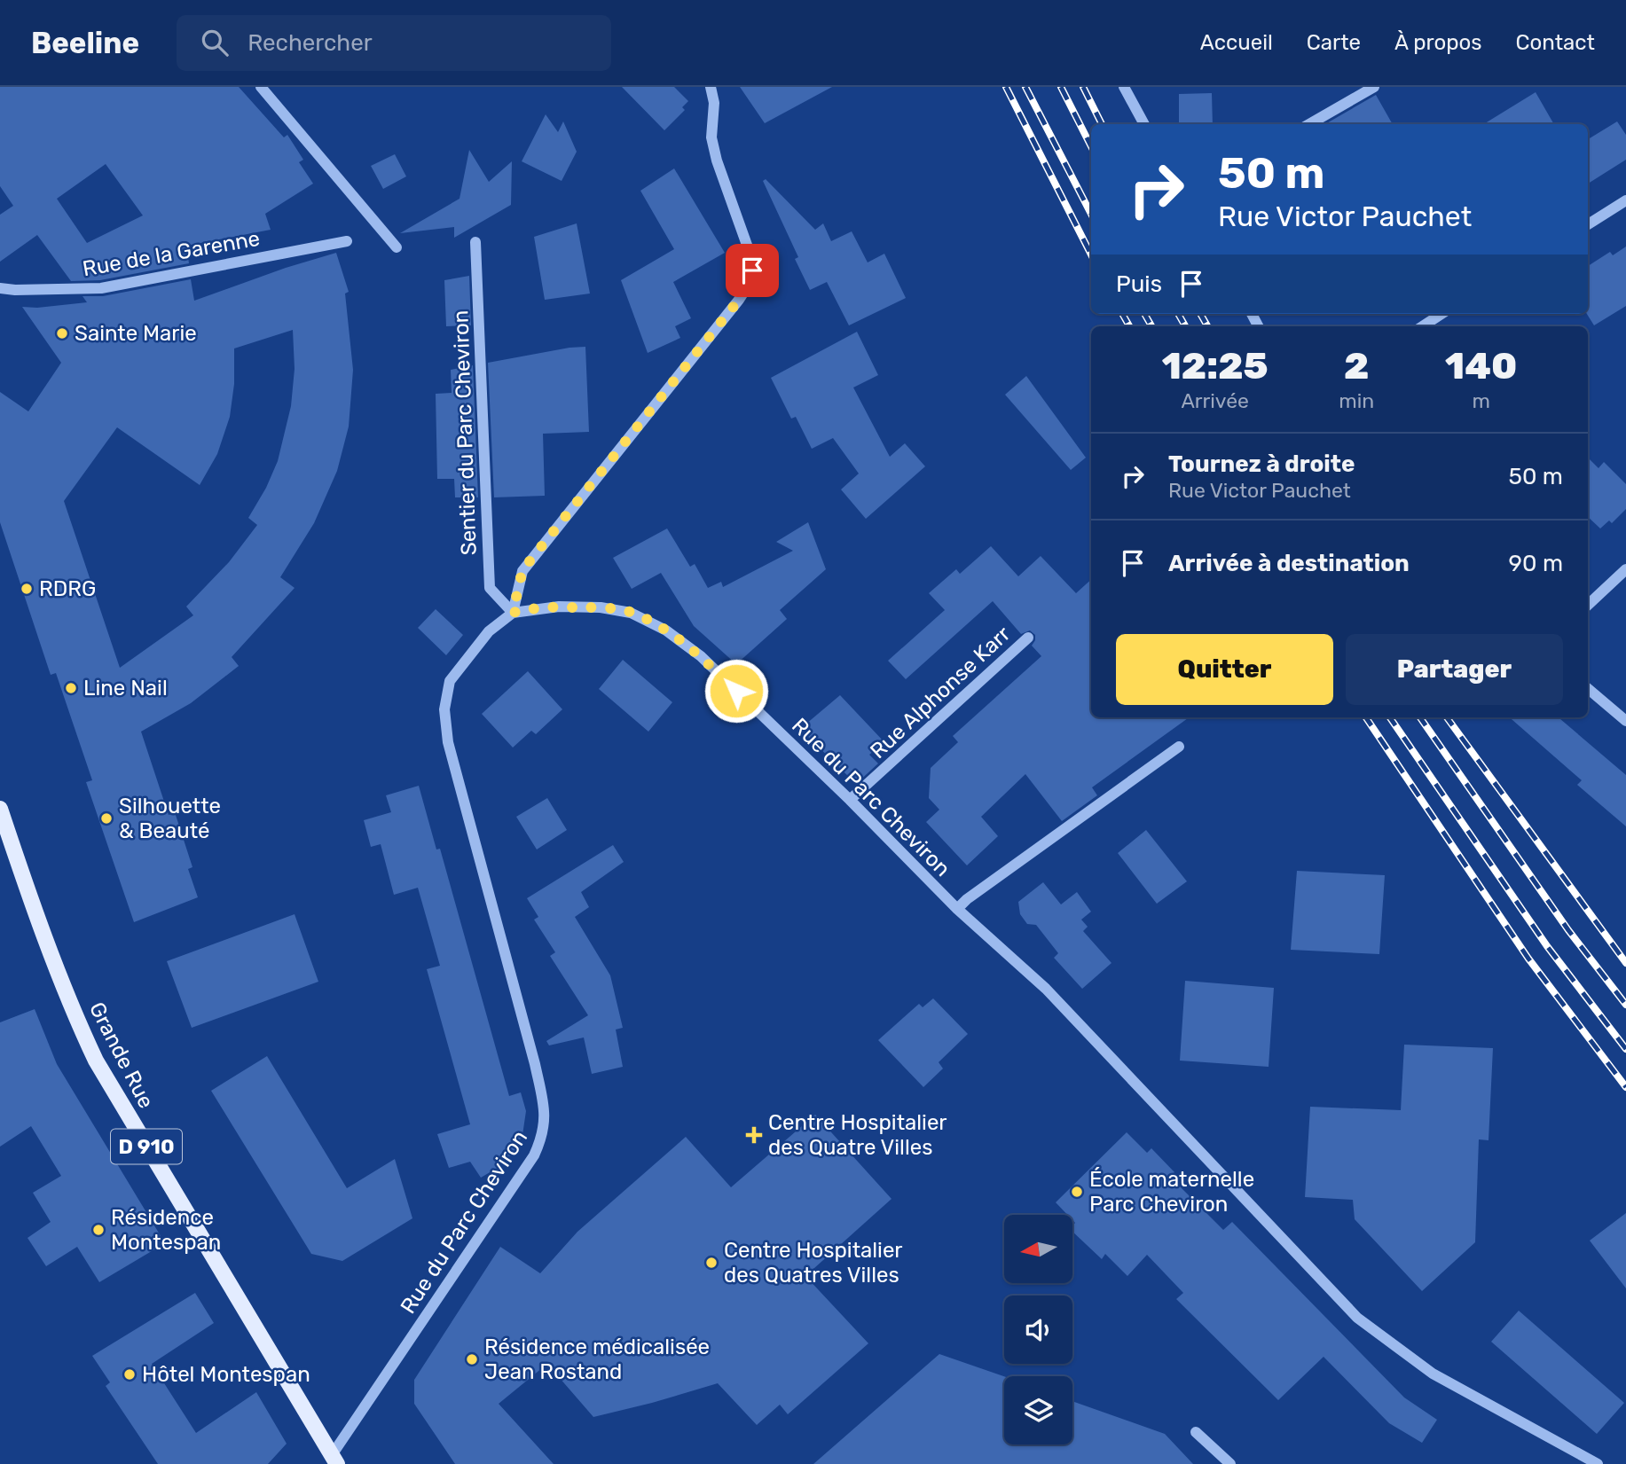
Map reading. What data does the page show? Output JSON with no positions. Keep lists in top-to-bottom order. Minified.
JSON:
{"streets":{"main road":["Grande Rue","D 910"],"street":["Rue de la Garenne","Sentier du Parc Cheviron","Rue Alphonse Karr","Rue du Parc Cheviron"]},"crossings":[["Sentier du Parc Cheviron","Rue du Parc Cheviron"],["Rue Alphonse Karr","Rue du Parc Cheviron"],["Rue du Parc Cheviron","Grande Rue"]],"places":{"other":["Sainte Marie","RDRG","Line Nail","Silhouette & Beauté","École maternelle Parc Cheviron","Résidence Montespan","Centre Hospitalier des Quatres Villes","Résidence médicalisée Jean Rostand","Hôtel Montespan"],"health":["Centre Hospitalier des Quatre Villes"]},"north":"left","page":{"header":"Beeline","search":"Rechercher","nav":["Accueil","Carte","À propos","Contact"],"turn":["50 m","Rue Victor Pauchet"],"then":"Puis","eta":["12:25","Arrivée","2","min","140","m"],"list":[{"name":"Tournez à droite","note":"Rue Victor Pauchet","value":"50 m"},{"name":"Arrivée à destination","value":"90 m"}],"buttons":["Quitter","Partager"]}}
